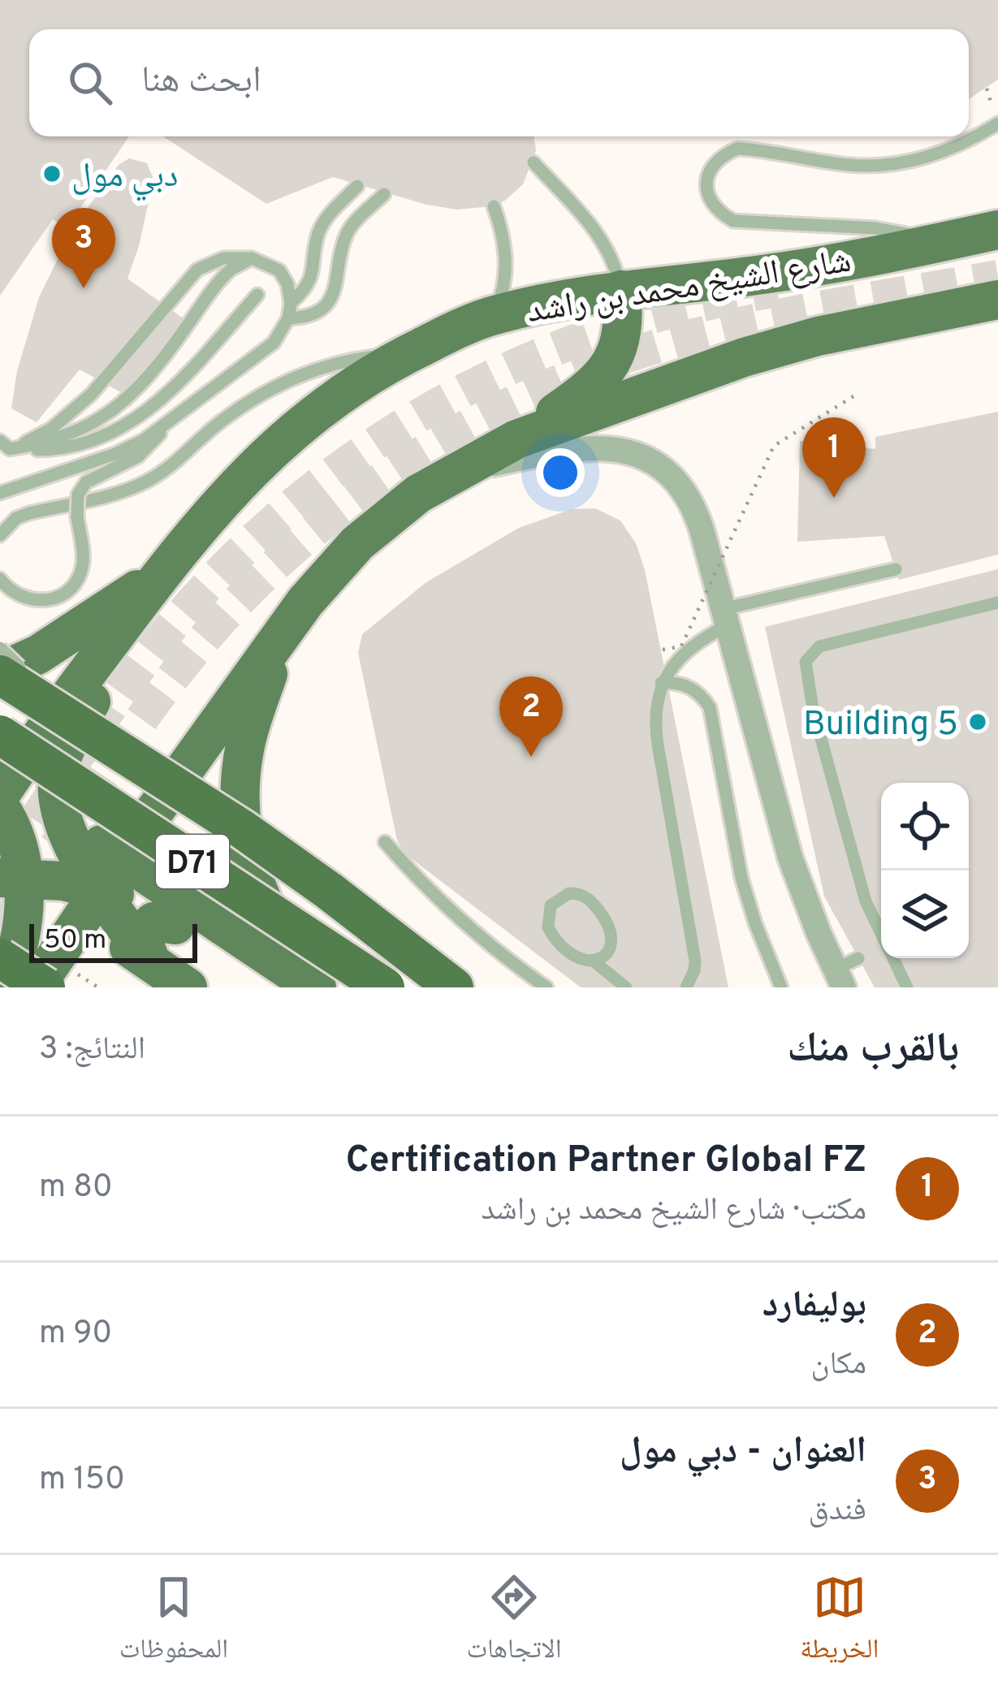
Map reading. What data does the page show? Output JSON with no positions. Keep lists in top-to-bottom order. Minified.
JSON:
{"streets":{"highway":["D71"],"main road":["شارع الشيخ محمد بن راشد"]},"crossings":[["شارع الشيخ محمد بن راشد","D71"]],"places":["دبي مول","Building 5"],"scale_bar":"50 m","page":{"search":"ابحث هنا","pins":["3","1","2"],"scale":"50 m","heading":["بالقرب منك","النتائج: 3"],"list":[{"mark":"1","name":"Certification Partner Global FZ","note":"مكتب · شارع الشيخ محمد بن راشد","value":"80 m"},{"mark":"2","name":"بوليفارد","note":"مكان","value":"90 m"},{"mark":"3","name":"العنوان - دبي مول","note":"فندق","value":"150 m"}],"nav":["الخريطة","الاتجاهات","المحفوظات"]}}
